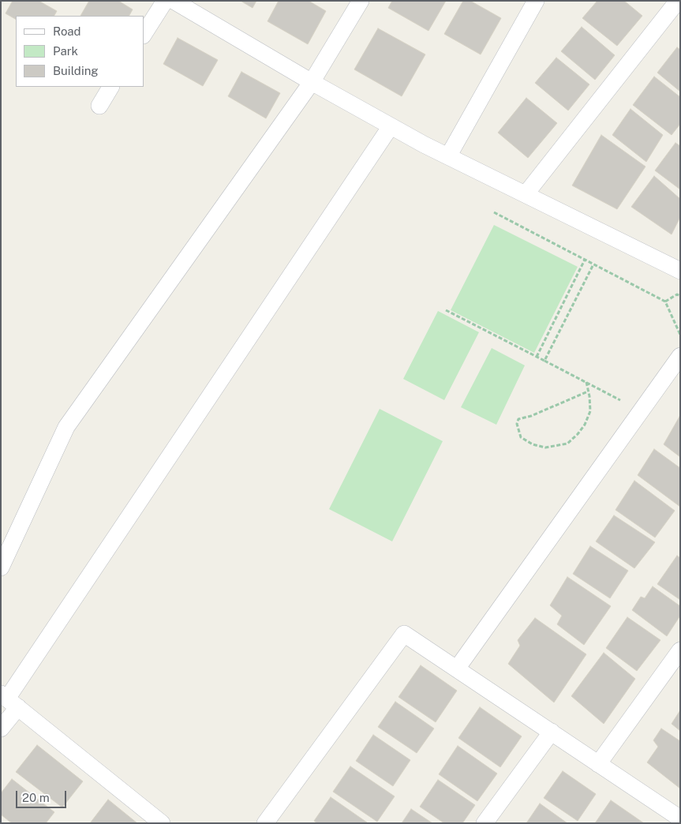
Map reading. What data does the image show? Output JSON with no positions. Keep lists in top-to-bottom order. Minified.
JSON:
{"legend":["Road","Park","Building"],"scale_bar":"20 m"}
